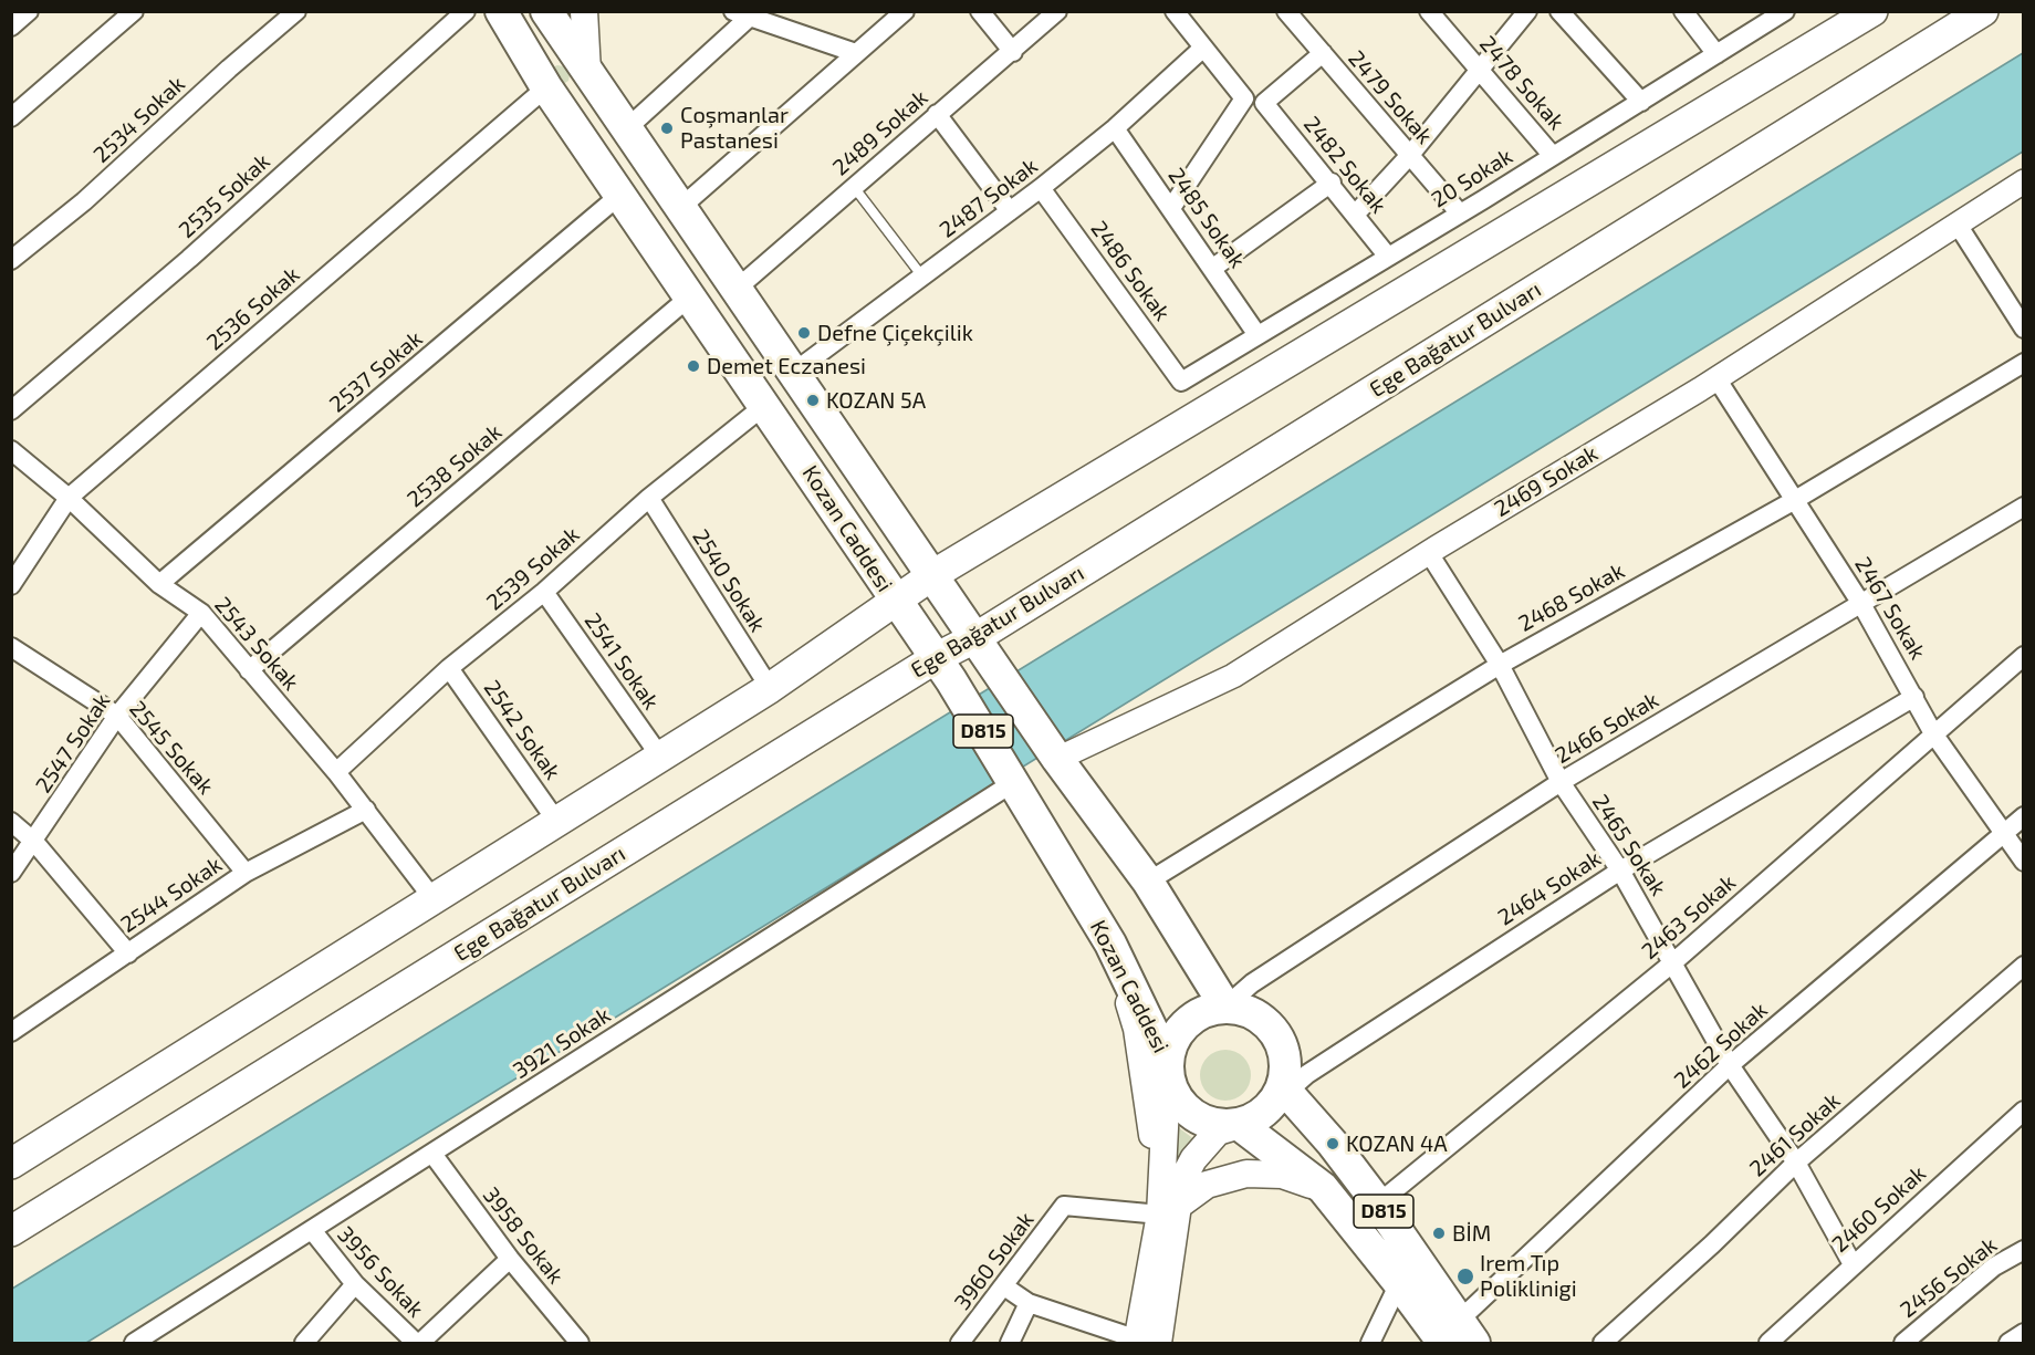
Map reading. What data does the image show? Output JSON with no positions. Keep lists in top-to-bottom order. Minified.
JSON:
{"streets":{"highway":["Kozan Caddesi","D815"],"main road":["Ege Bağatur Bulvarı"],"street":["2478 Sokak","2479 Sokak","2534 Sokak","2489 Sokak","2482 Sokak","20 Sokak","2535 Sokak","2487 Sokak","2485 Sokak","2486 Sokak","2536 Sokak","2537 Sokak","2538 Sokak","2469 Sokak","2539 Sokak","2540 Sokak","2468 Sokak","2467 Sokak","2543 Sokak","2541 Sokak","2466 Sokak","2542 Sokak","2547 Sokak","2545 Sokak","2465 Sokak","2464 Sokak","2544 Sokak","2463 Sokak","3921 Sokak","2462 Sokak","2461 Sokak","2460 Sokak","3958 Sokak","3960 Sokak","3956 Sokak","2456 Sokak"]},"crossings":[["2478 Sokak","20 Sokak"],["2479 Sokak","2482 Sokak"],["2479 Sokak","20 Sokak"],["2489 Sokak","Kozan Caddesi"],["2482 Sokak","20 Sokak"],["20 Sokak","2485 Sokak"],["20 Sokak","2486 Sokak"],["2487 Sokak","2485 Sokak"],["2487 Sokak","2486 Sokak"],["2487 Sokak","Kozan Caddesi"],["2536 Sokak","Kozan Caddesi"],["2536 Sokak","2543 Sokak"],["Ege Bağatur Bulvarı","Kozan Caddesi"],["2537 Sokak","Kozan Caddesi"],["2537 Sokak","2543 Sokak"],["2538 Sokak","Kozan Caddesi"],["2538 Sokak","2543 Sokak"],["2469 Sokak","Kozan Caddesi"],["2469 Sokak","2467 Sokak"],["2469 Sokak","2465 Sokak"],["Kozan Caddesi","2539 Sokak"],["Kozan Caddesi","2468 Sokak"],["Kozan Caddesi","2466 Sokak"],["Kozan Caddesi","D815"],["Kozan Caddesi","2464 Sokak"],["Kozan Caddesi","3921 Sokak"],["2539 Sokak","2540 Sokak"],["2539 Sokak","2543 Sokak"],["2539 Sokak","2541 Sokak"],["2539 Sokak","2542 Sokak"],["2468 Sokak","2467 Sokak"],["2468 Sokak","2465 Sokak"],["2467 Sokak","2466 Sokak"],["2467 Sokak","2464 Sokak"],["2467 Sokak","2463 Sokak"],["2467 Sokak","2462 Sokak"],["2543 Sokak","2547 Sokak"],["2543 Sokak","2544 Sokak"],["2466 Sokak","D815"],["2466 Sokak","2465 Sokak"],["2466 Sokak","2464 Sokak"],["D815","2464 Sokak"],["D815","2463 Sokak"],["D815","2462 Sokak"],["2547 Sokak","2545 Sokak"],["2545 Sokak","2544 Sokak"],["2465 Sokak","2464 Sokak"],["2465 Sokak","2463 Sokak"],["2465 Sokak","2462 Sokak"],["2465 Sokak","2461 Sokak"],["2465 Sokak","2460 Sokak"],["3921 Sokak","3958 Sokak"],["3921 Sokak","3956 Sokak"]],"places":["Coşmanlar Pastanesi","Defne Çiçekçilik","Demet Eczanesi","KOZAN 5A","KOZAN 4A","BİM","Irem Tıp Poliklinigi"]}
